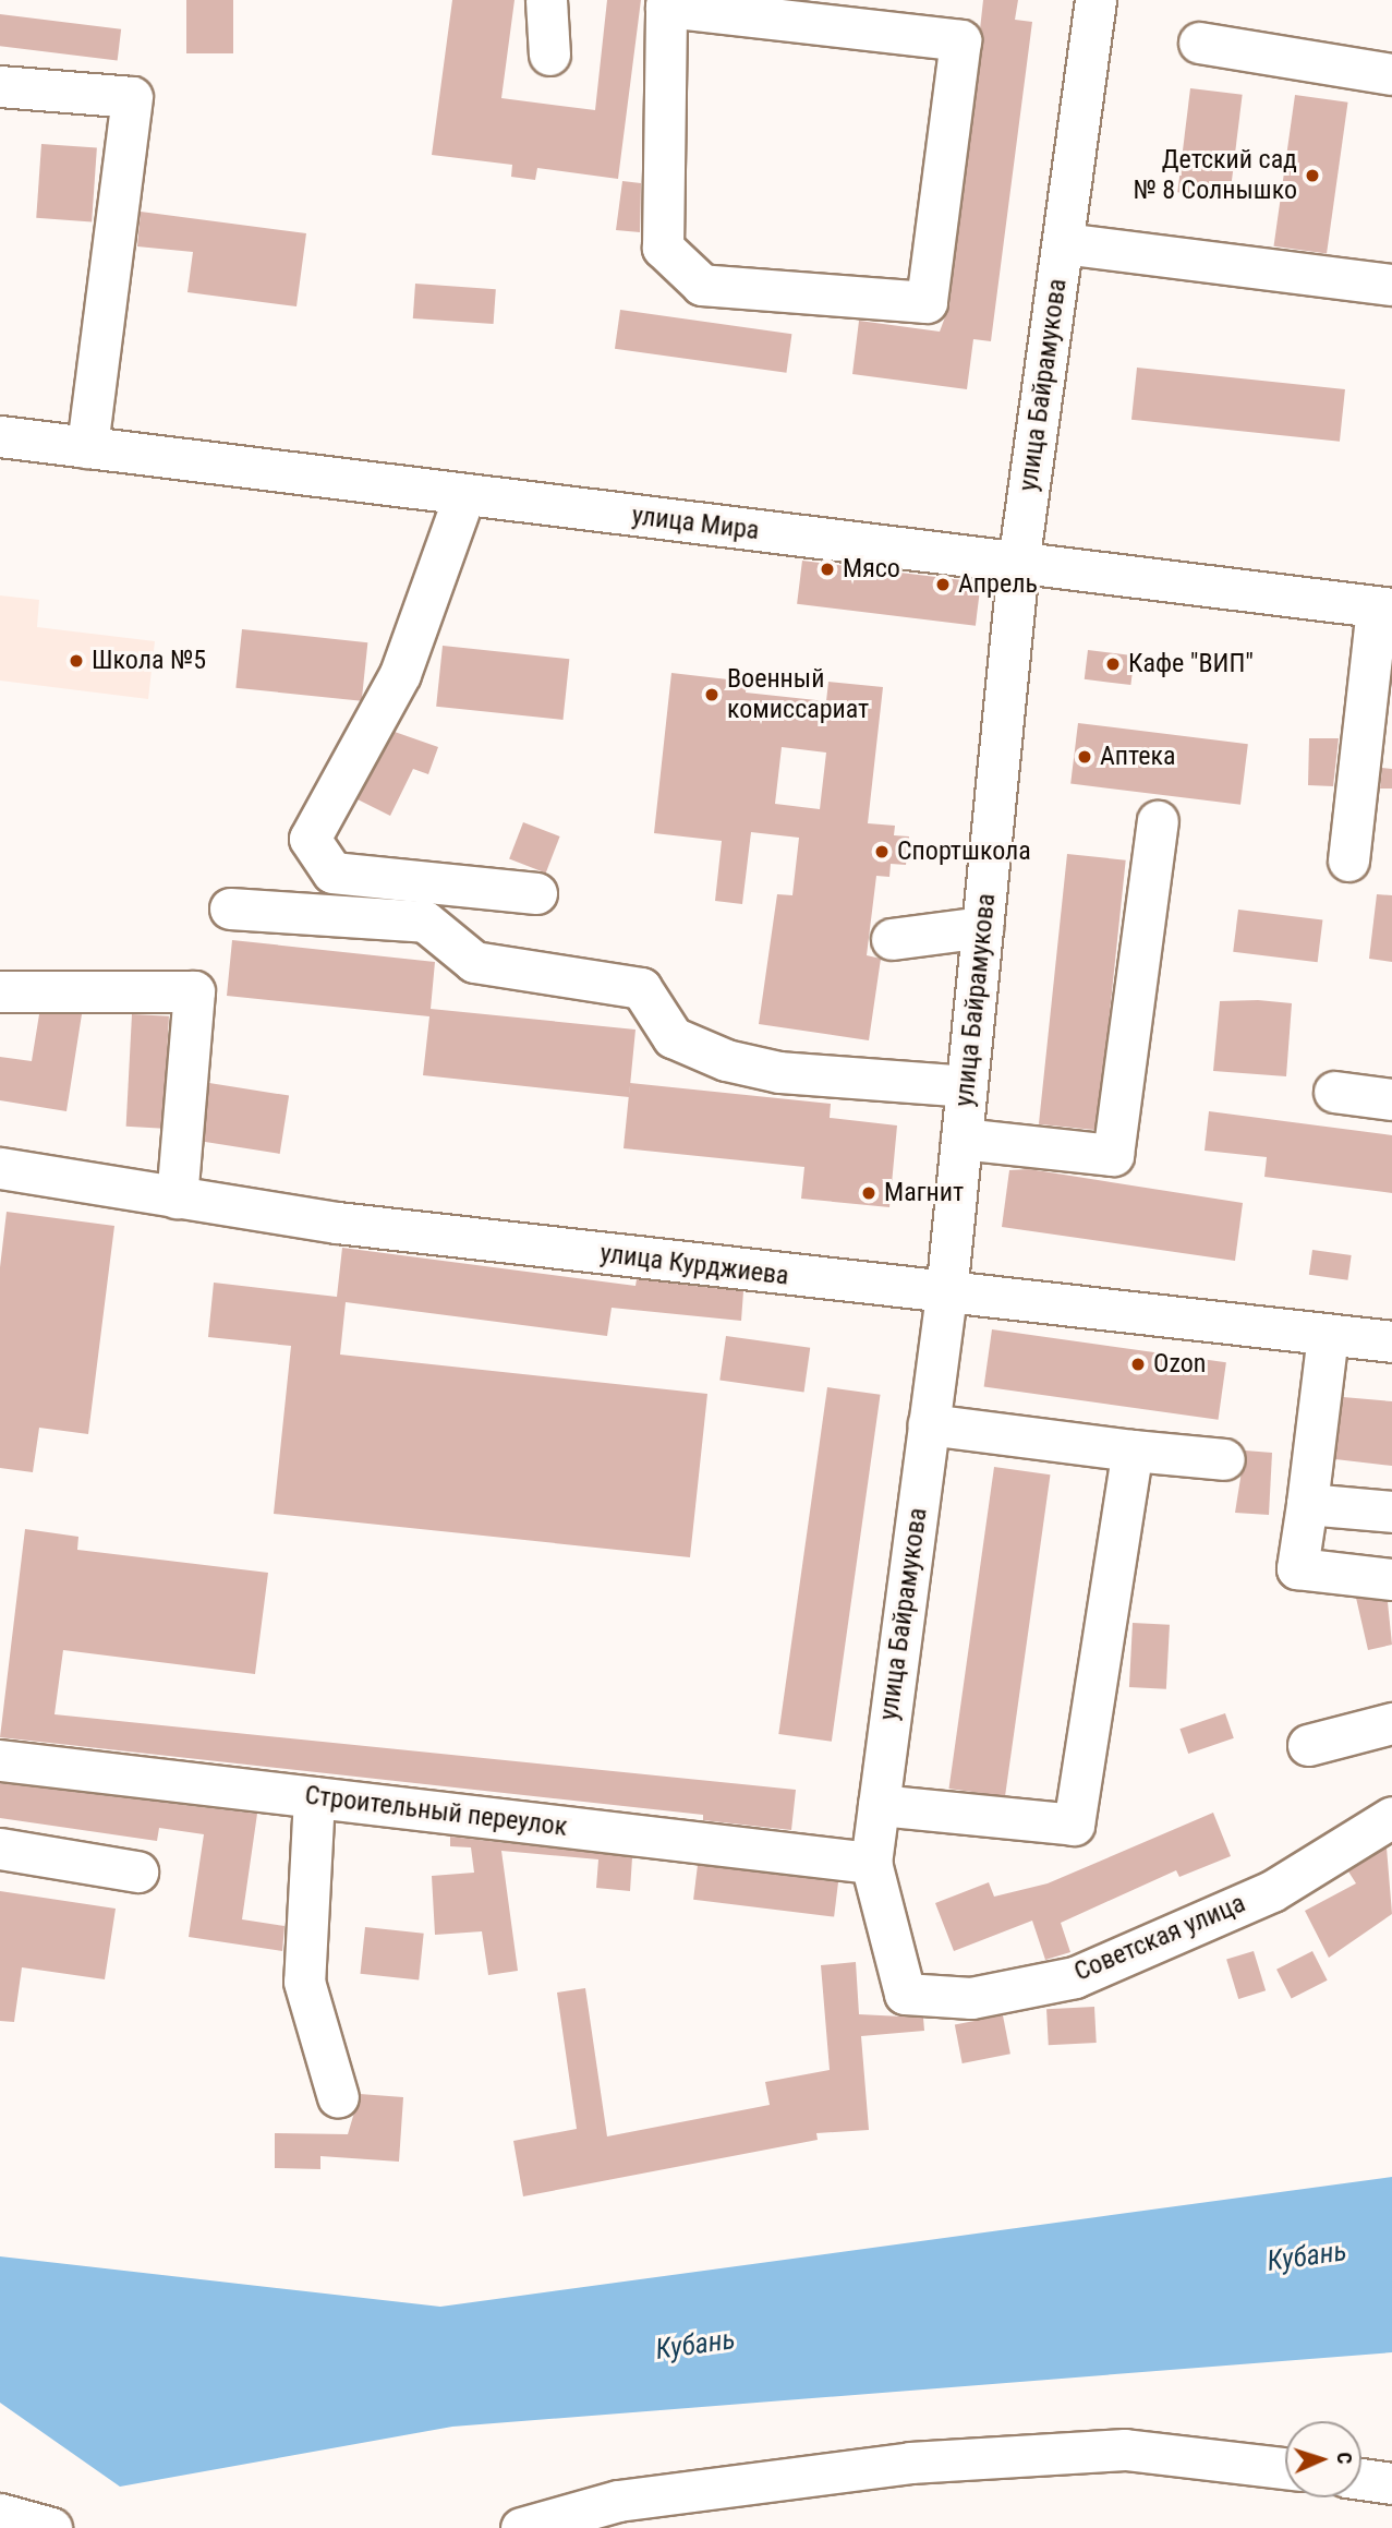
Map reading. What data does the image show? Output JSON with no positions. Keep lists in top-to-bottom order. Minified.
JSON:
{"streets":{"street":["улица Байрамукова","улица Мира","улица Курджиева","Строительный переулок","Советская улица"]},"crossings":[["улица Байрамукова","улица Мира"],["улица Байрамукова","улица Курджиева"],["улица Байрамукова","Строительный переулок"],["улица Байрамукова","Советская улица"],["Строительный переулок","Советская улица"]],"water":["Кубань"],"places":["Детский сад № 8 Солнышко","Мясо","Апрель","Школа №5","Кафе \"ВИП\"","Военный комиссариат","Аптека","Спортшкола","Магнит","Ozon"],"north":"right"}
